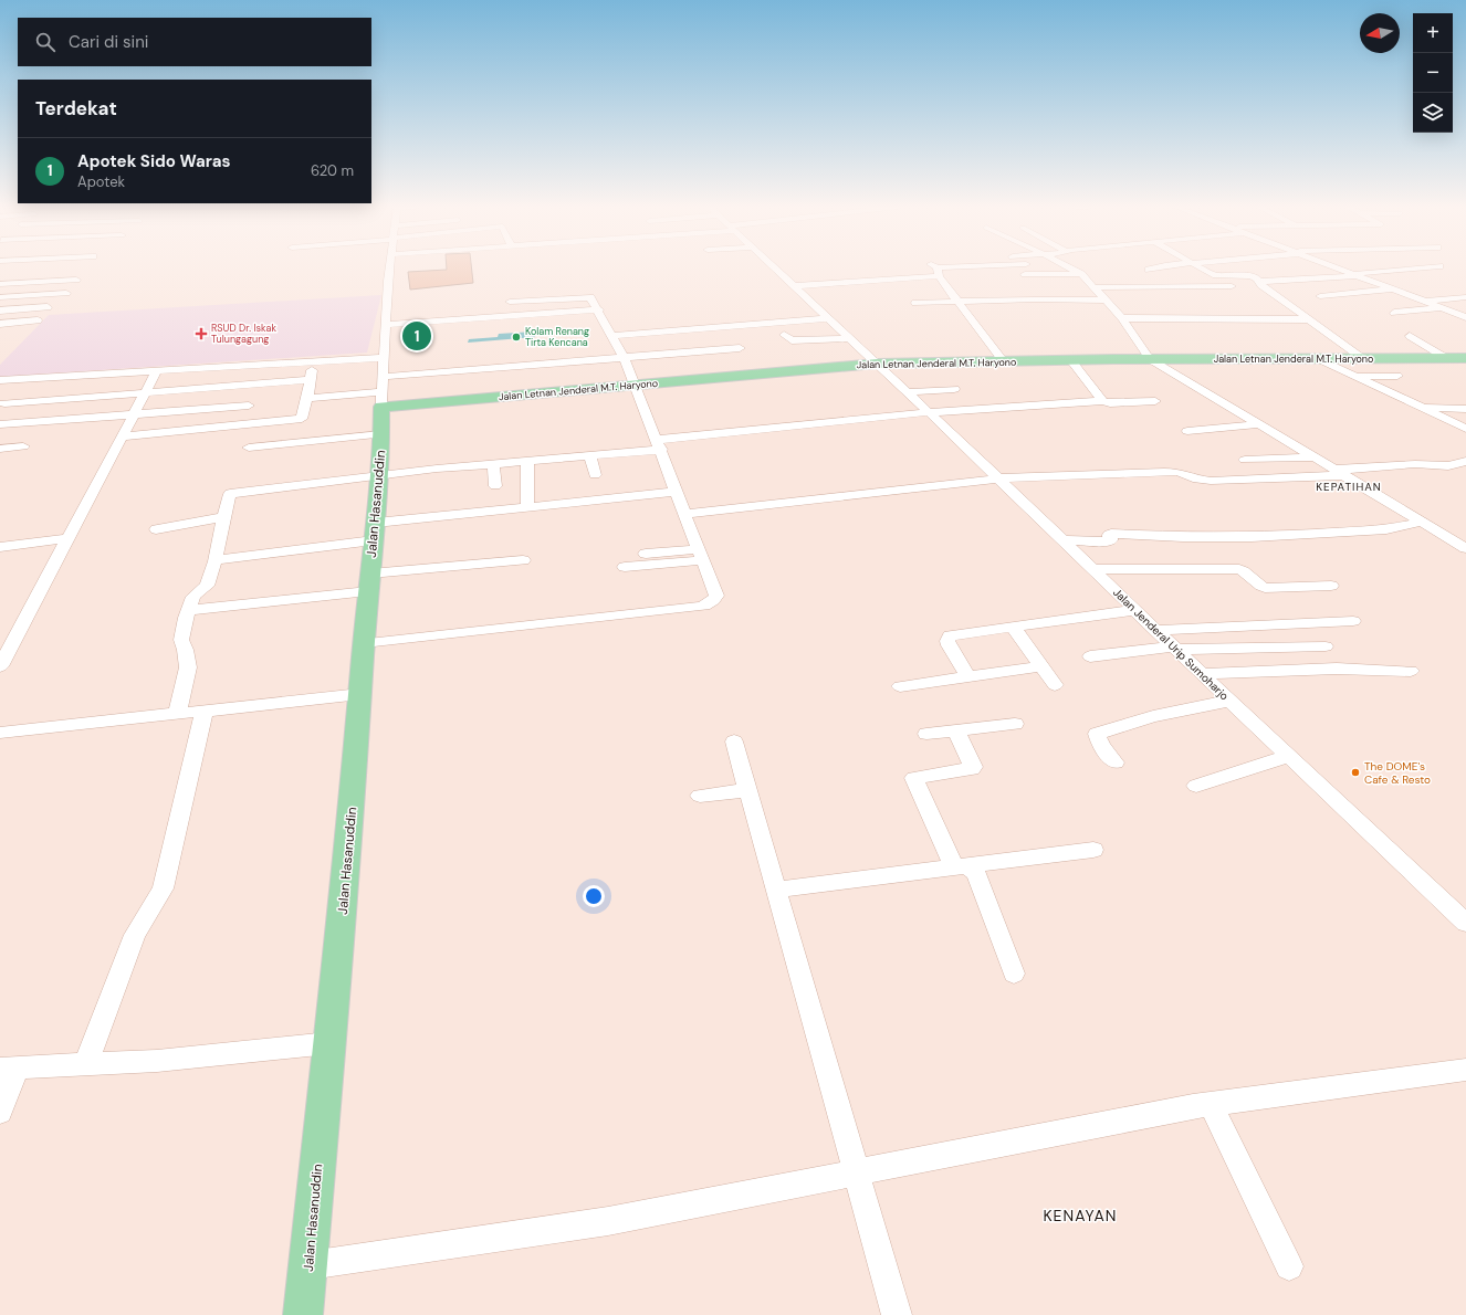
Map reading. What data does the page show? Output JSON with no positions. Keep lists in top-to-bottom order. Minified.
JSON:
{"streets":{"main road":["Jalan Letnan Jenderal M.T. Haryono","Jalan Hasanuddin"],"street":["Jalan Jenderal Urip Sumoharjo"]},"crossings":[["Jalan Letnan Jenderal M.T. Haryono","Jalan Hasanuddin"],["Jalan Letnan Jenderal M.T. Haryono","Jalan Jenderal Urip Sumoharjo"]],"districts":["KEPATIHAN","KENAYAN"],"places":{"health":["RSUD Dr. Iskak Tulungagung"],"other":["Kolam Renang Tirta Kencana","The DOME's Cafe & Resto"]},"north":"left","page":{"map_buttons":["+","−"],"search":"Cari di sini","heading":"Terdekat","list":[{"mark":"1","name":"Apotek Sido Waras","note":"Apotek","value":"620 m"}],"pins":"1"}}
